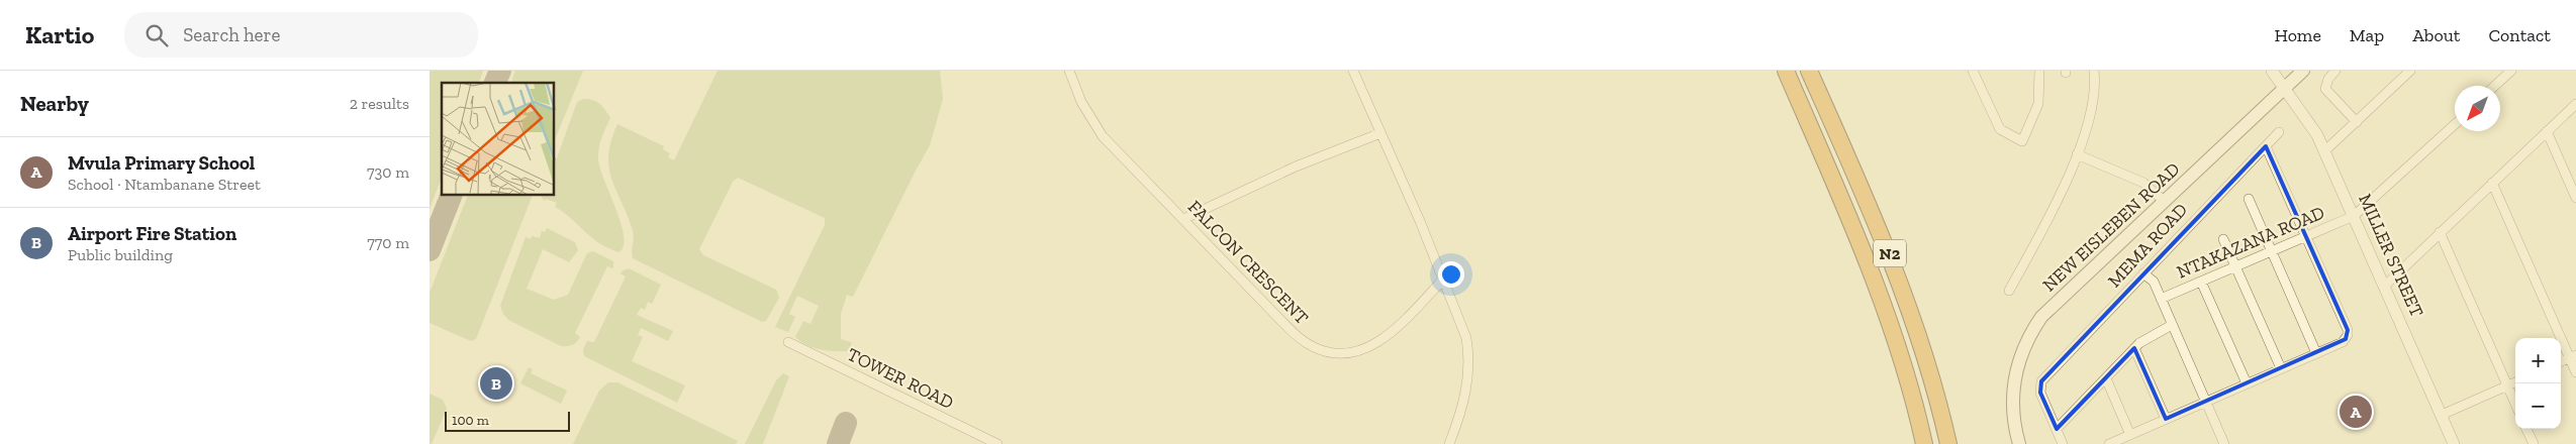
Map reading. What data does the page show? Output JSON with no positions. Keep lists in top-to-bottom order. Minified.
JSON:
{"streets":{"highway":["N2"],"main road":["NEW EISLEBEN ROAD"],"street":["NTAKAZANA ROAD","MEMA ROAD","MILLER STREET","FALCON CRESCENT","TOWER ROAD"]},"crossings":[["NEW EISLEBEN ROAD","MILLER STREET"],["NTAKAZANA ROAD","MILLER STREET"]],"scale_bar":"100 m","north":"bottom left","page":{"header":"Kartio","search":"Search here","nav":["Home","Map","About","Contact"],"heading":["Nearby","2 results"],"list":[{"mark":"A","name":"Mvula Primary School","note":"School · Ntambanane Street","value":"730 m"},{"mark":"B","name":"Airport Fire Station","note":"Public building","value":"770 m"}],"map_buttons":["+","−"],"pins":["B","A"],"scale":"100 m"}}
